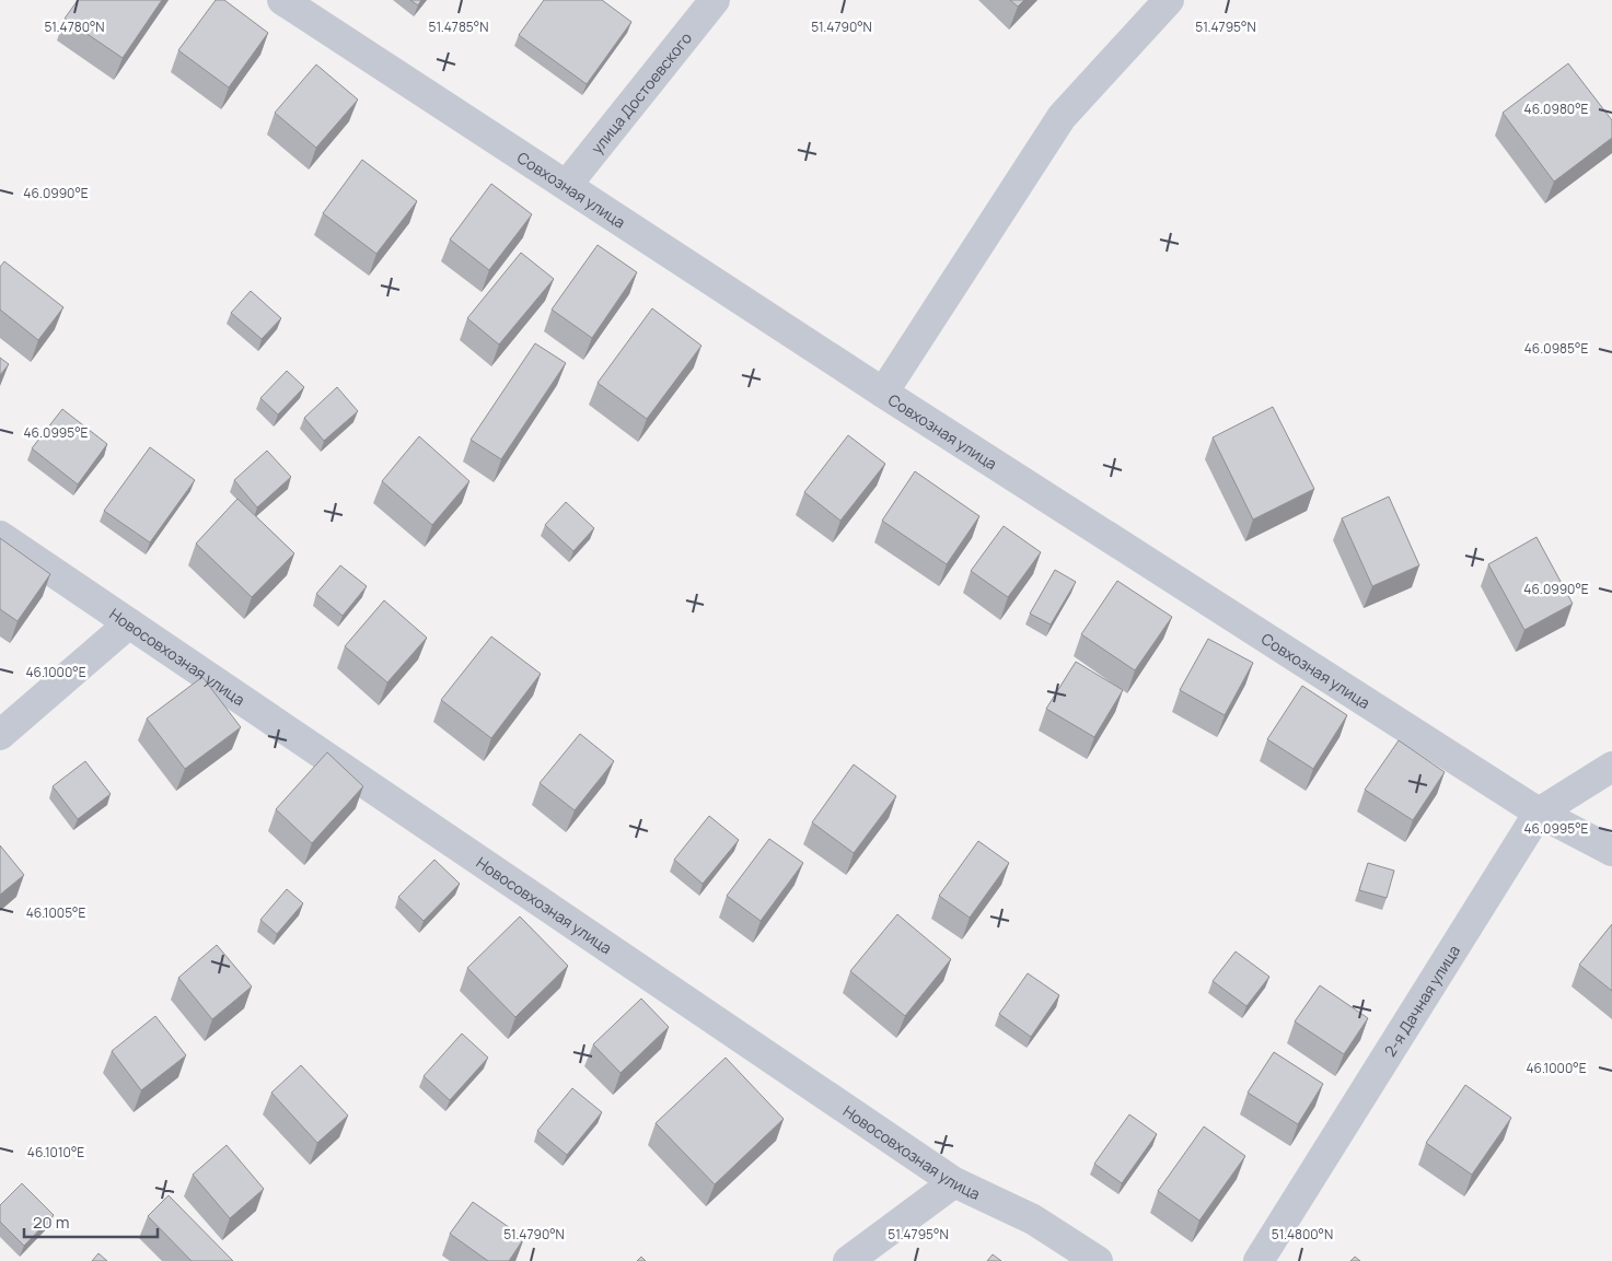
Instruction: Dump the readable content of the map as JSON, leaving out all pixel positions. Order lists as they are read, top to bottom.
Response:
{
  "streets": {
    "street": [
      "улица Достоевского",
      "Совхозная улица",
      "Новосовхозная улица",
      "2-я Дачная улица"
    ]
  },
  "crossings": [
    ["улица Достоевского", "Совхозная улица"],
    ["Совхозная улица", "2-я Дачная улица"]
  ],
  "scale_bar": "20 m",
  "coordinates": [
    "51.4785°N",
    "51.4795°N",
    "51.4780°N",
    "51.4790°N",
    "46.0980°E",
    "46.0990°E",
    "46.0985°E",
    "46.0995°E",
    "46.1000°E",
    "46.1005°E",
    "46.1010°E",
    "51.4800°N"
  ]
}
